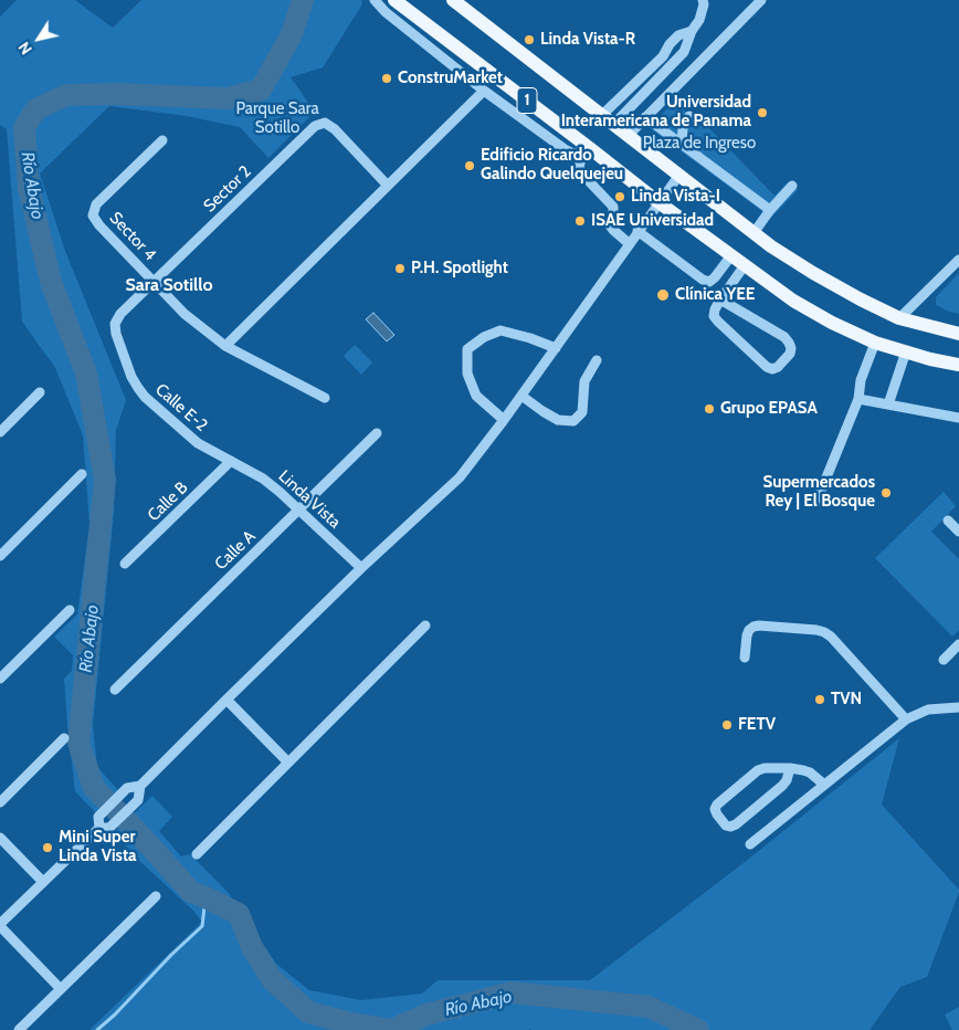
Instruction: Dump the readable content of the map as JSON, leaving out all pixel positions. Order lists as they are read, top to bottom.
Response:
{
  "streets": {
    "main road": ["1"],
    "street": [
      "Sector 2",
      "Sector 4",
      "Calle E-2",
      "Linda Vista",
      "Calle B",
      "Calle A"
    ]
  },
  "crossings": [
    ["Sector 2", "Sector 4"],
    ["Sector 2", "Calle E-2"],
    ["Sector 4", "Calle E-2"],
    ["Calle E-2", "Linda Vista"],
    ["Calle E-2", "Calle B"],
    ["Linda Vista", "Calle B"],
    ["Linda Vista", "Calle A"]
  ],
  "districts": ["Sara Sotillo"],
  "water": ["Río Abajo"],
  "parks": ["Parque Sara Sotillo", "Plaza de Ingreso"],
  "places": [
    "Linda Vista-R",
    "ConstruMarket",
    "Universidad Interamericana de Panama",
    "Edificio Ricardo Galindo Quelquejeu",
    "Linda Vista-I",
    "ISAE Universidad",
    "P.H. Spotlight",
    "Clínica YEE",
    "Grupo EPASA",
    "Supermercados Rey | El Bosque",
    "TVN",
    "FETV",
    "Mini Super Linda Vista"
  ],
  "north": "bottom left"
}
